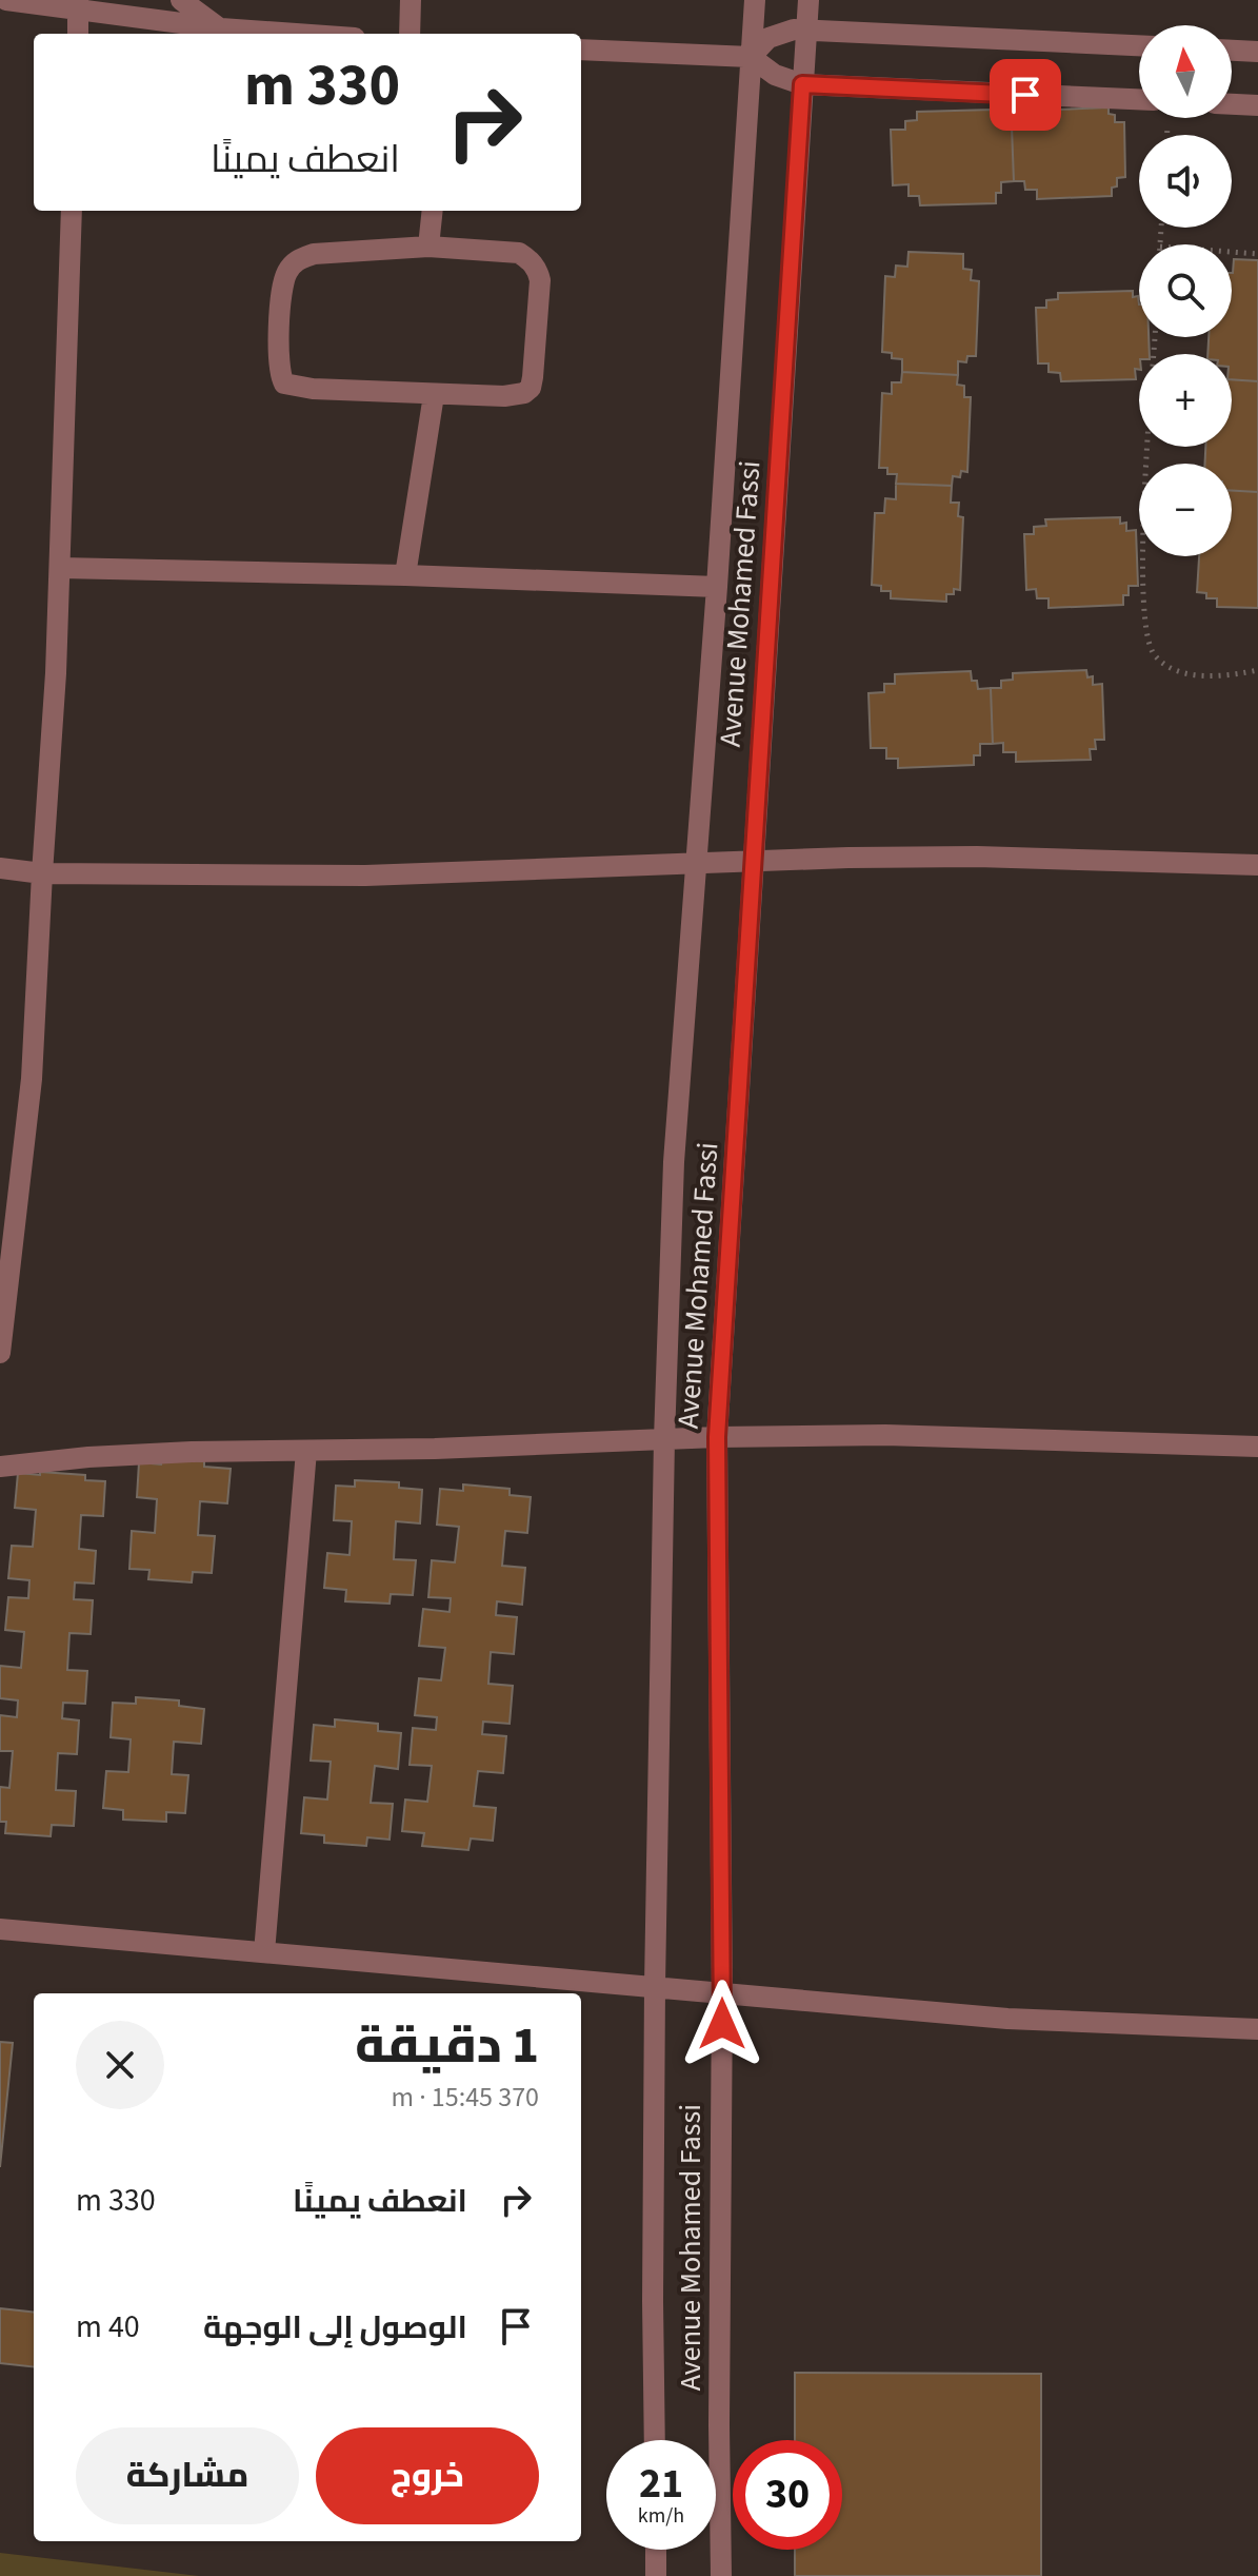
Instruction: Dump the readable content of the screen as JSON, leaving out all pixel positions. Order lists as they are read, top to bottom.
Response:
{
  "streets": {
    "street": ["Avenue Mohamed Fassi"]
  },
  "north": "top",
  "page": {
    "map_buttons": ["+", "−"],
    "turn": ["330 m", "انعطف يمينًا"],
    "heading": ["1 دقيقة", "370 m · 15:45"],
    "list": [
      {
        "name": "انعطف يمينًا",
        "value": "330 m"
      },
      {
        "name": "الوصول إلى الوجهة",
        "value": "40 m"
      }
    ],
    "buttons": ["خروج", "مشاركة"],
    "speed": "21 km/h",
    "limit": "30"
  }
}
